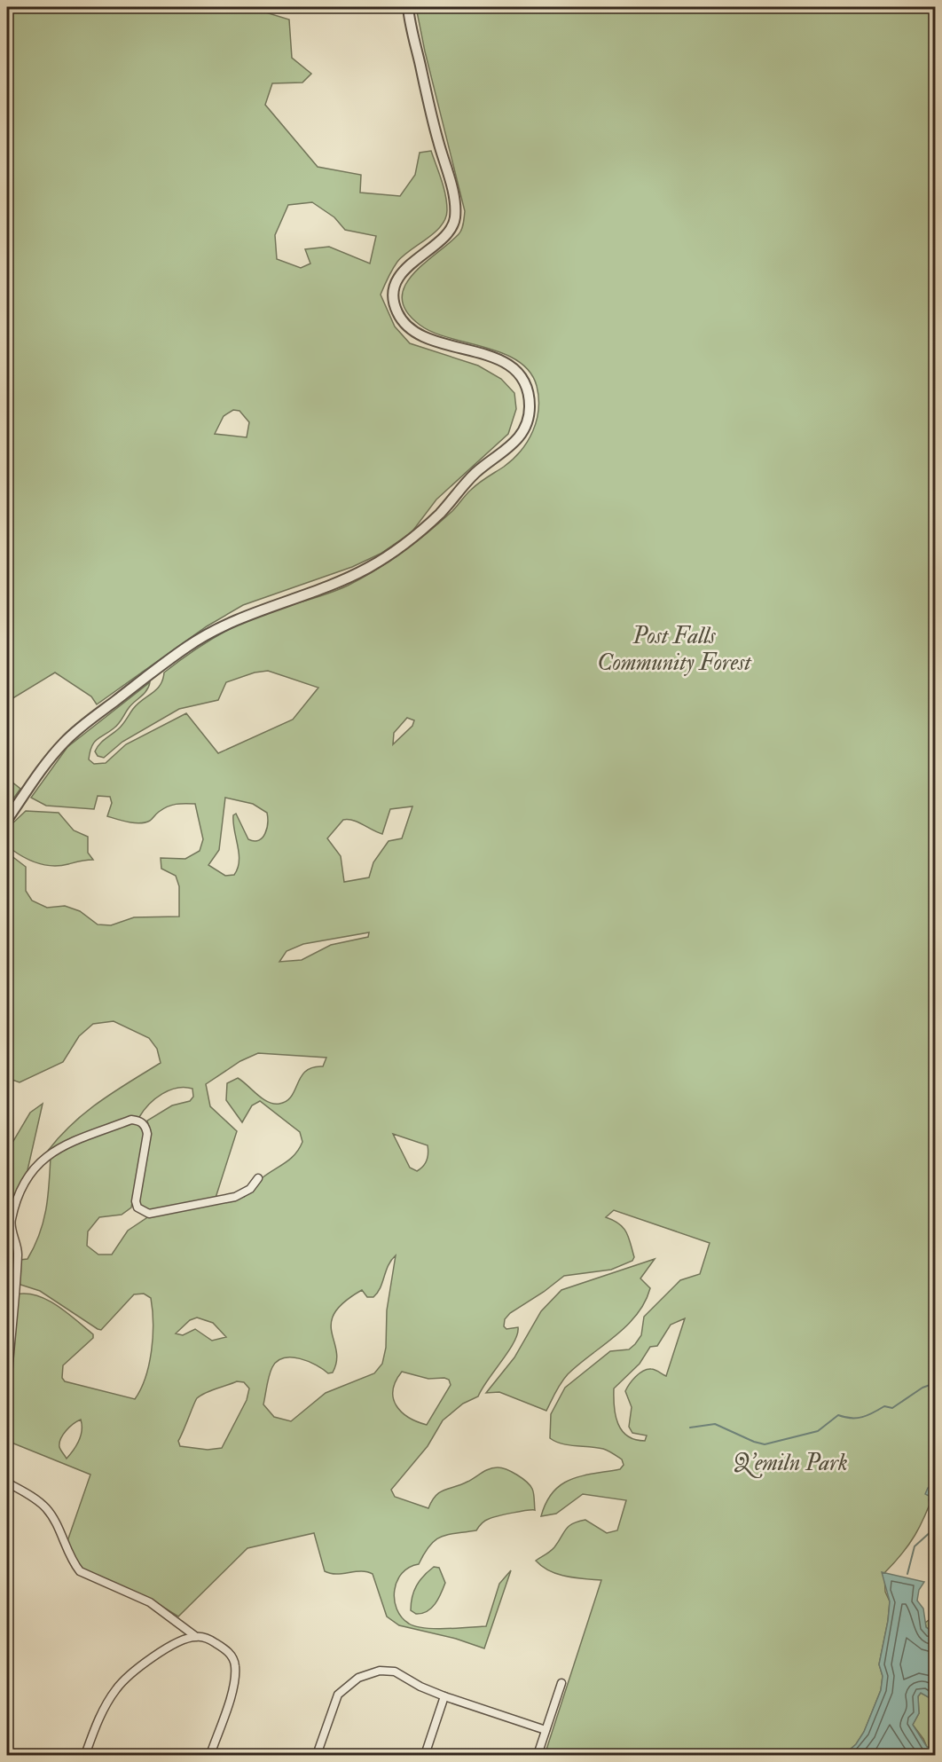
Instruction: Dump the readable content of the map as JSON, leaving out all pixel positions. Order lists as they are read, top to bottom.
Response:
{
  "parks": ["Post Falls Community Forest", "Q'emiln Park"]
}
